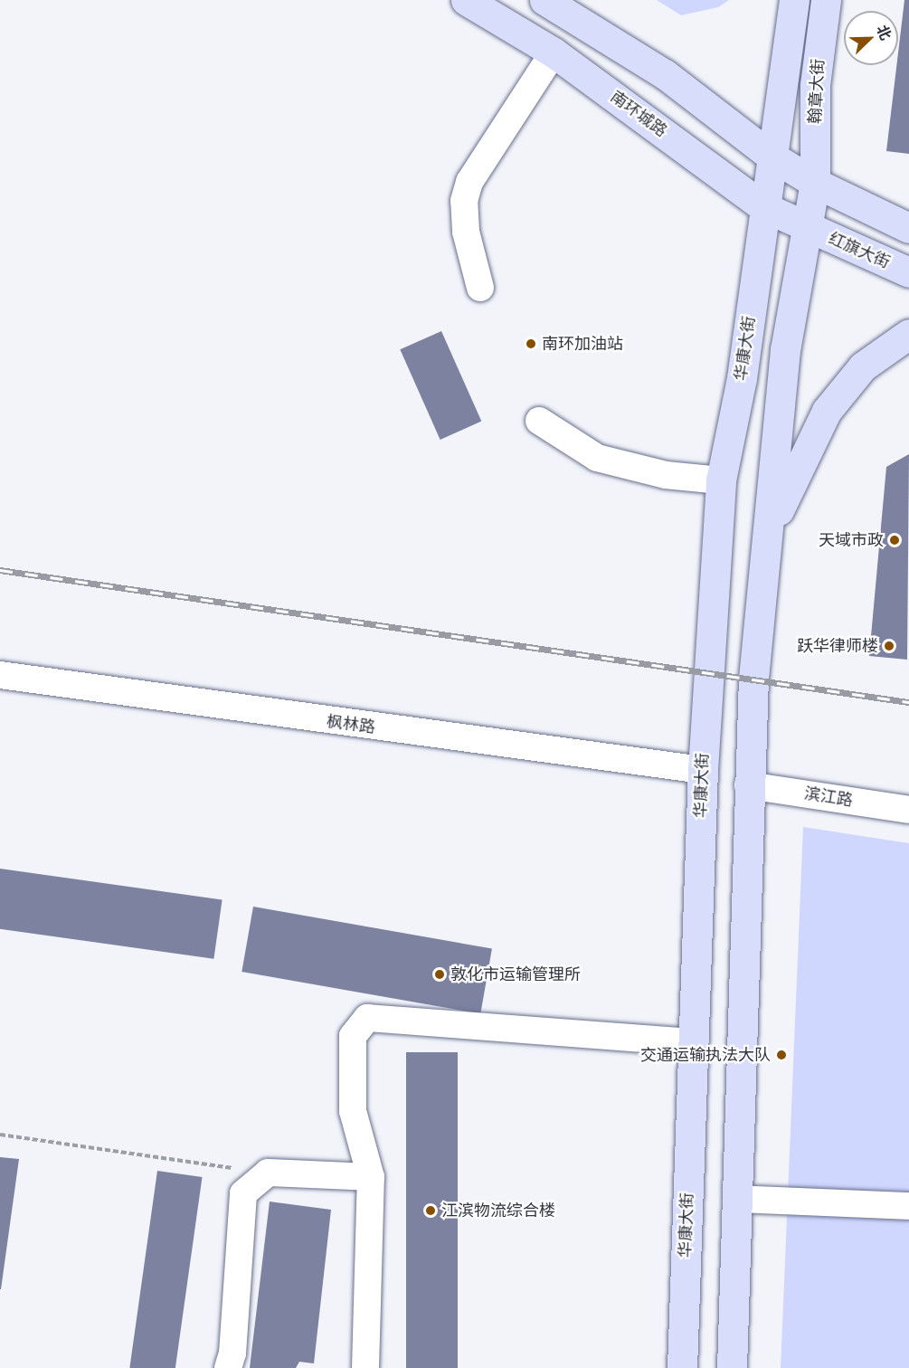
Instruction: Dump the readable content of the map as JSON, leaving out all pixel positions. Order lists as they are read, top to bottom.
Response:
{
  "streets": {
    "main road": [
      "翰章大街",
      "南环城路",
      "红旗大街",
      "华康大街"
    ],
    "street": ["枫林路", "滨江路"]
  },
  "crossings": [
    ["翰章大街", "南环城路"],
    ["翰章大街", "红旗大街"],
    ["翰章大街", "华康大街"],
    ["南环城路", "红旗大街"],
    ["南环城路", "华康大街"],
    ["华康大街", "枫林路"]
  ],
  "places": [
    "南环加油站",
    "天域市政",
    "跃华律师楼",
    "敦化市运输管理所",
    "交通运输执法大队",
    "江滨物流综合楼"
  ],
  "north": "top right"
}
